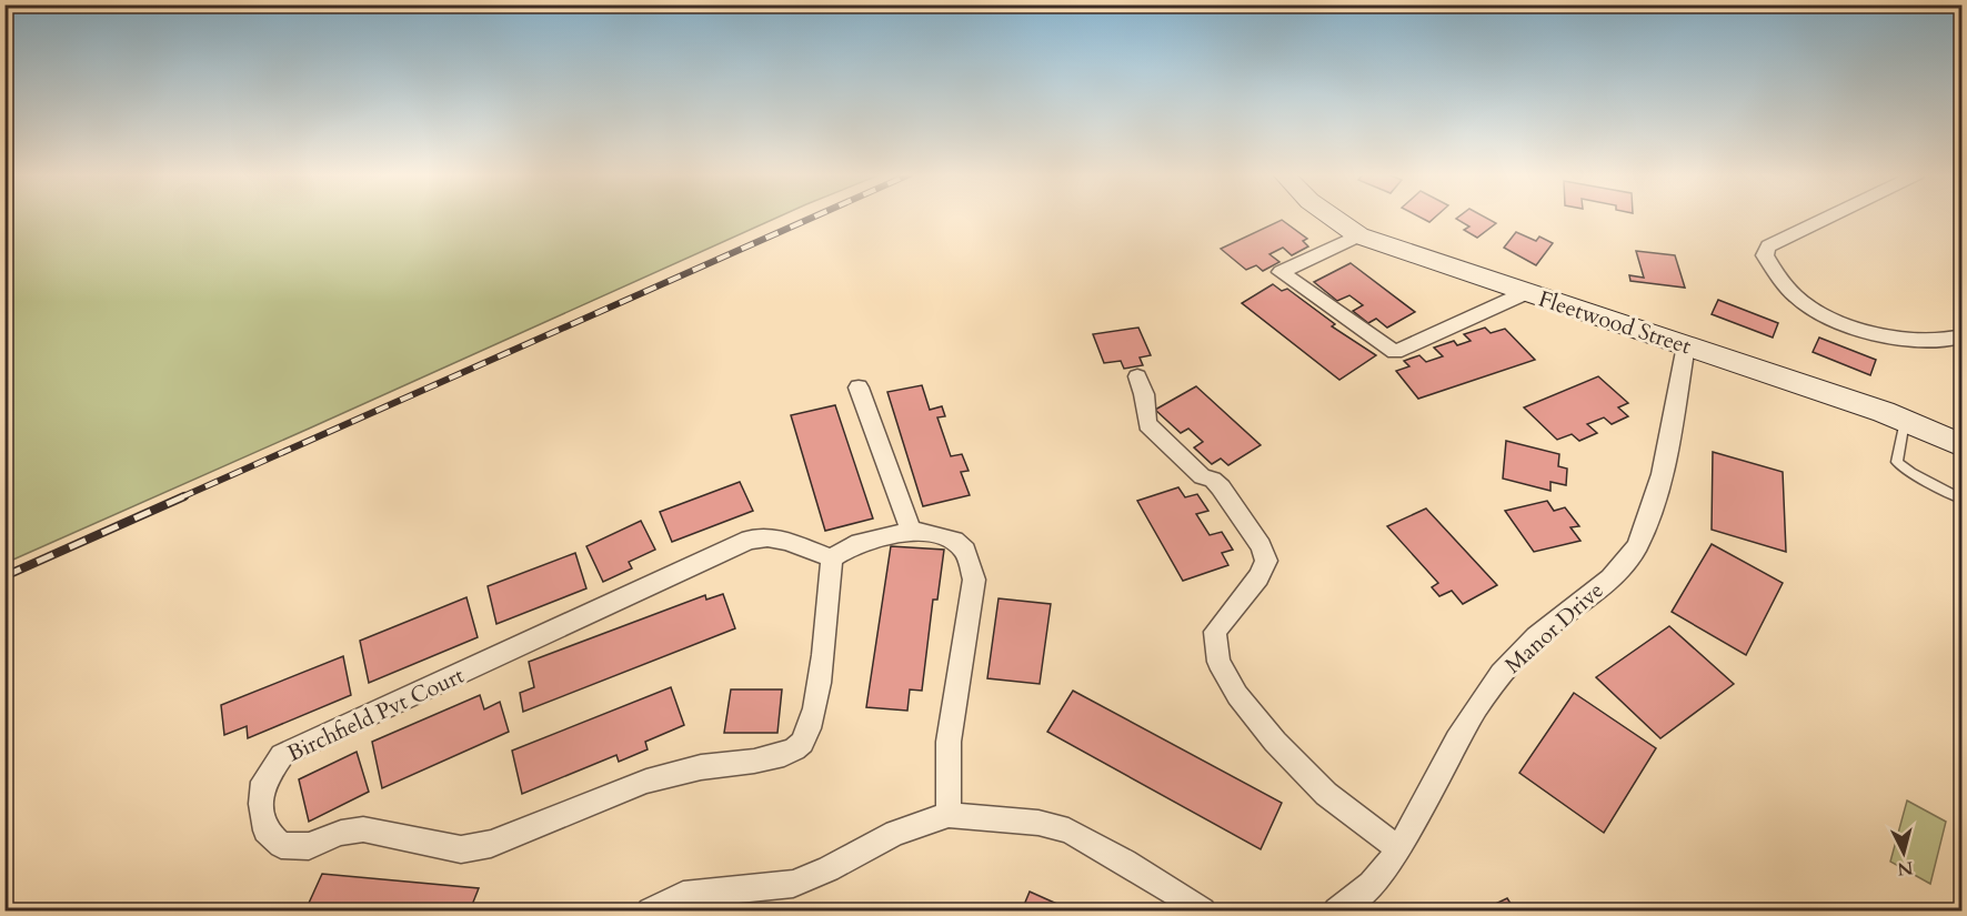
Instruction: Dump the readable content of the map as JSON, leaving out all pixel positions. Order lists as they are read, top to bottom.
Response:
{
  "streets": {
    "street": ["Fleetwood Street", "Manor Drive", "Birchfield Pvt Court"]
  },
  "crossings": [
    ["Fleetwood Street", "Manor Drive"]
  ],
  "north": "bottom"
}
